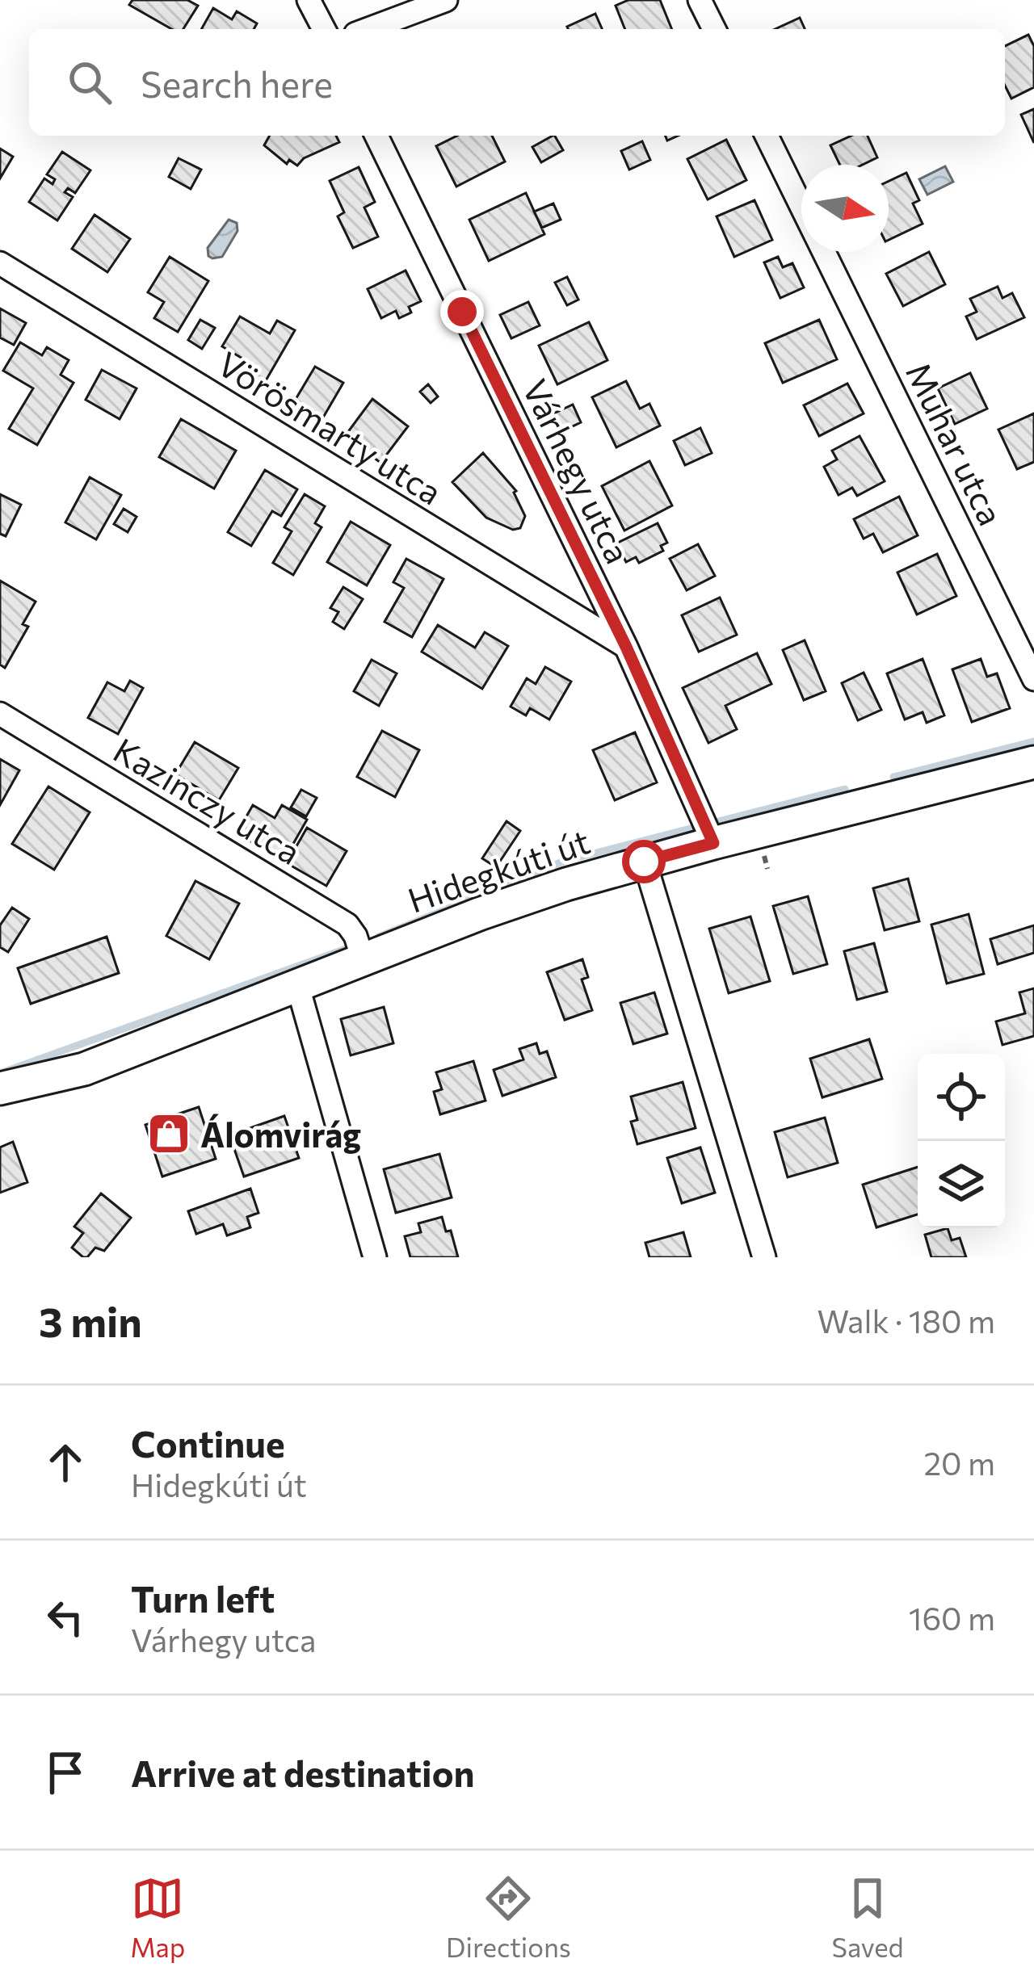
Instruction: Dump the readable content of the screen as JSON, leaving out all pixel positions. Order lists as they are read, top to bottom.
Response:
{
  "streets": {
    "main road": ["Hidegkúti út"],
    "street": [
      "Vörösmarty utca",
      "Muhar utca",
      "Várhegy utca",
      "Kazinczy utca"
    ]
  },
  "crossings": [
    ["Vörösmarty utca", "Várhegy utca"],
    ["Várhegy utca", "Hidegkúti út"],
    ["Kazinczy utca", "Hidegkúti út"]
  ],
  "places": {
    "shop": ["Álomvirág"]
  },
  "north": "right",
  "page": {
    "search": "Search here",
    "heading": ["3 min", "Walk · 180 m"],
    "list": [
      ["Continue", "Hidegkúti út", "20 m"],
      ["Turn left", "Várhegy utca", "160 m"],
      "Arrive at destination"
    ],
    "nav": ["Map", "Directions", "Saved"]
  }
}
